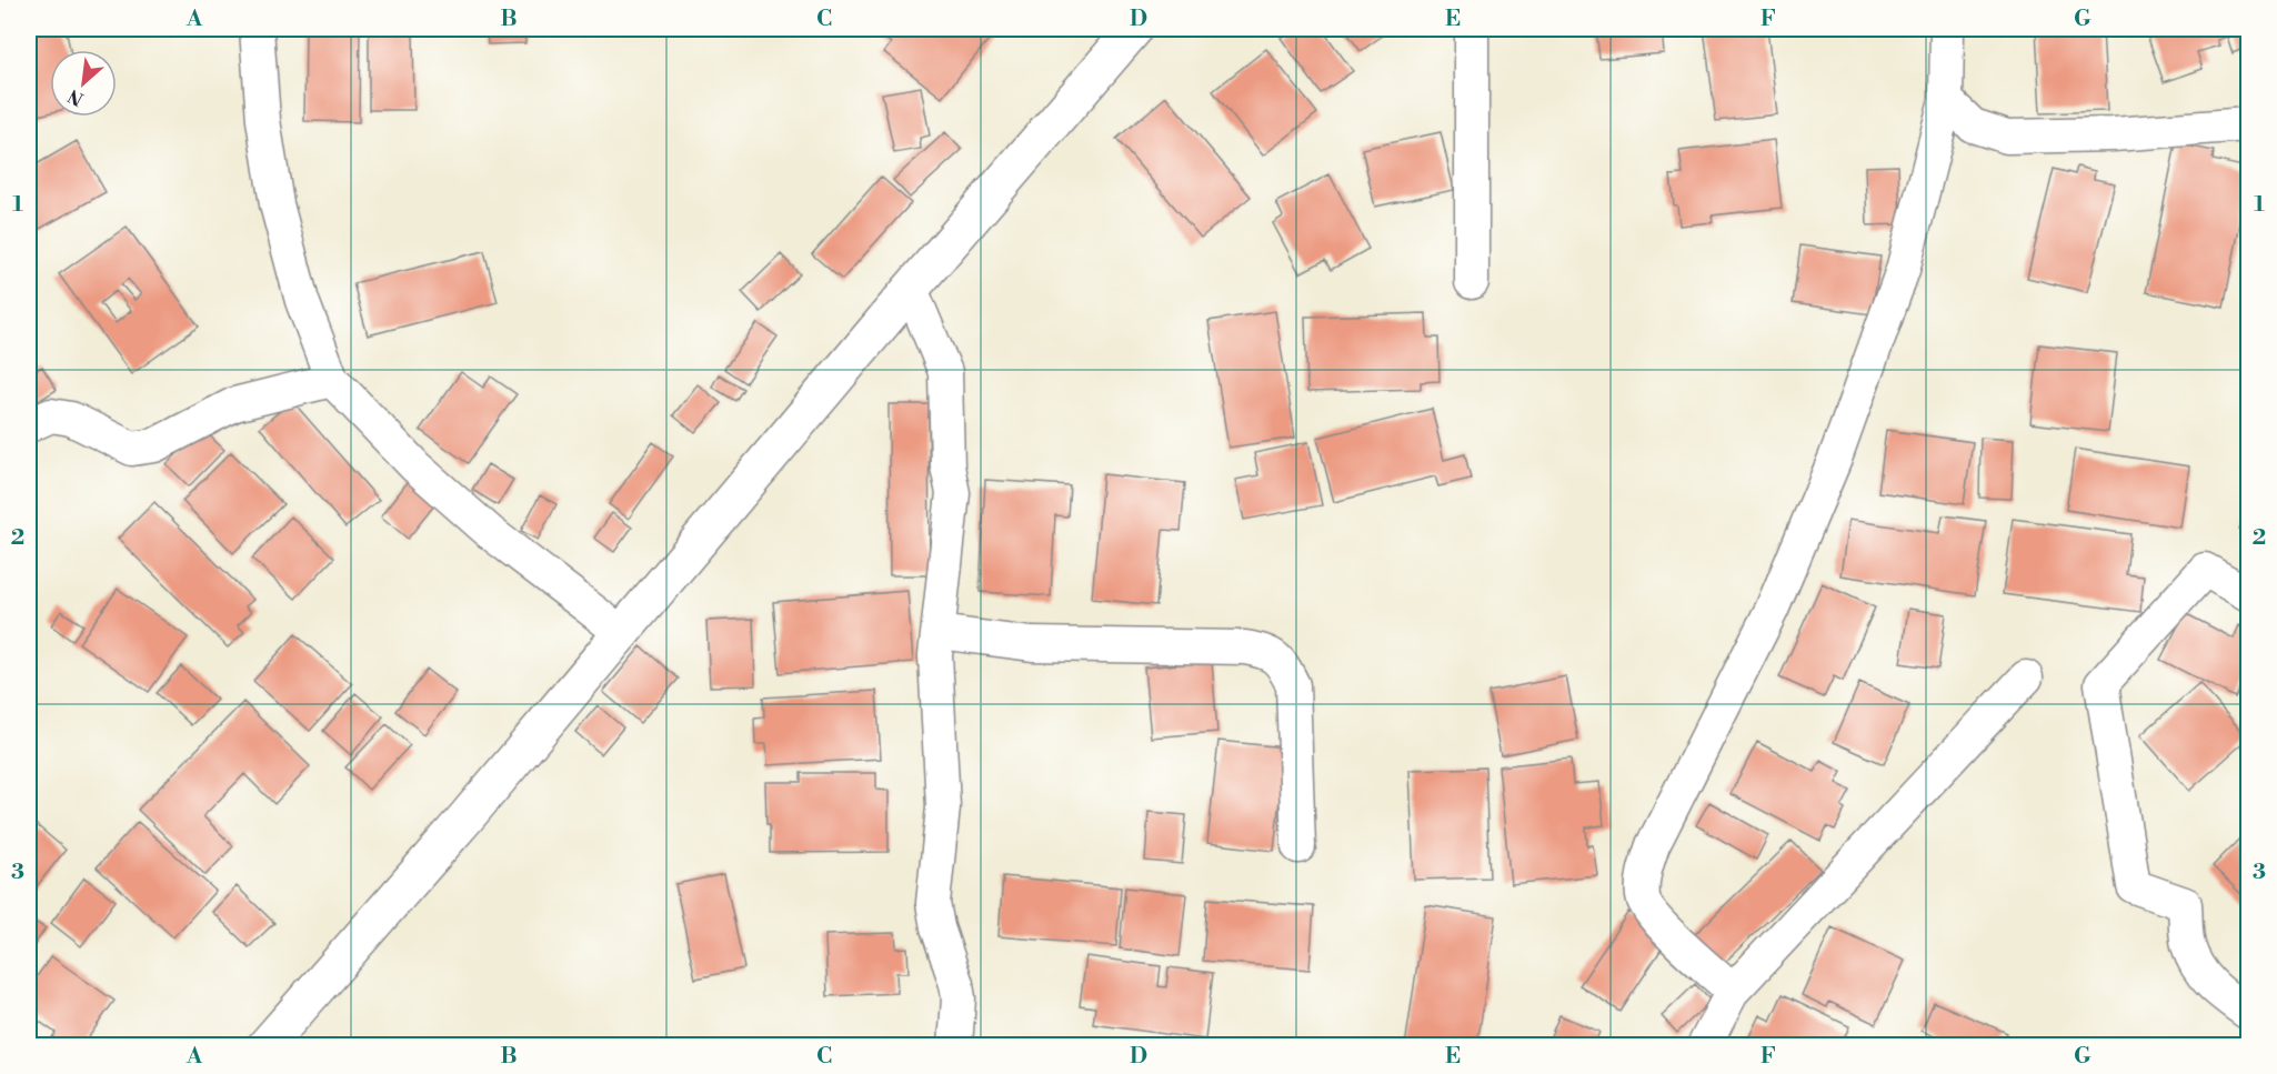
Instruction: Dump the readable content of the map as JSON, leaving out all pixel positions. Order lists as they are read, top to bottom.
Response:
{
  "north": "bottom left",
  "grid": {
    "columns": [
      "A",
      "B",
      "C",
      "D",
      "E",
      "F",
      "G"
    ],
    "rows": ["1", "2", "3"]
  }
}
